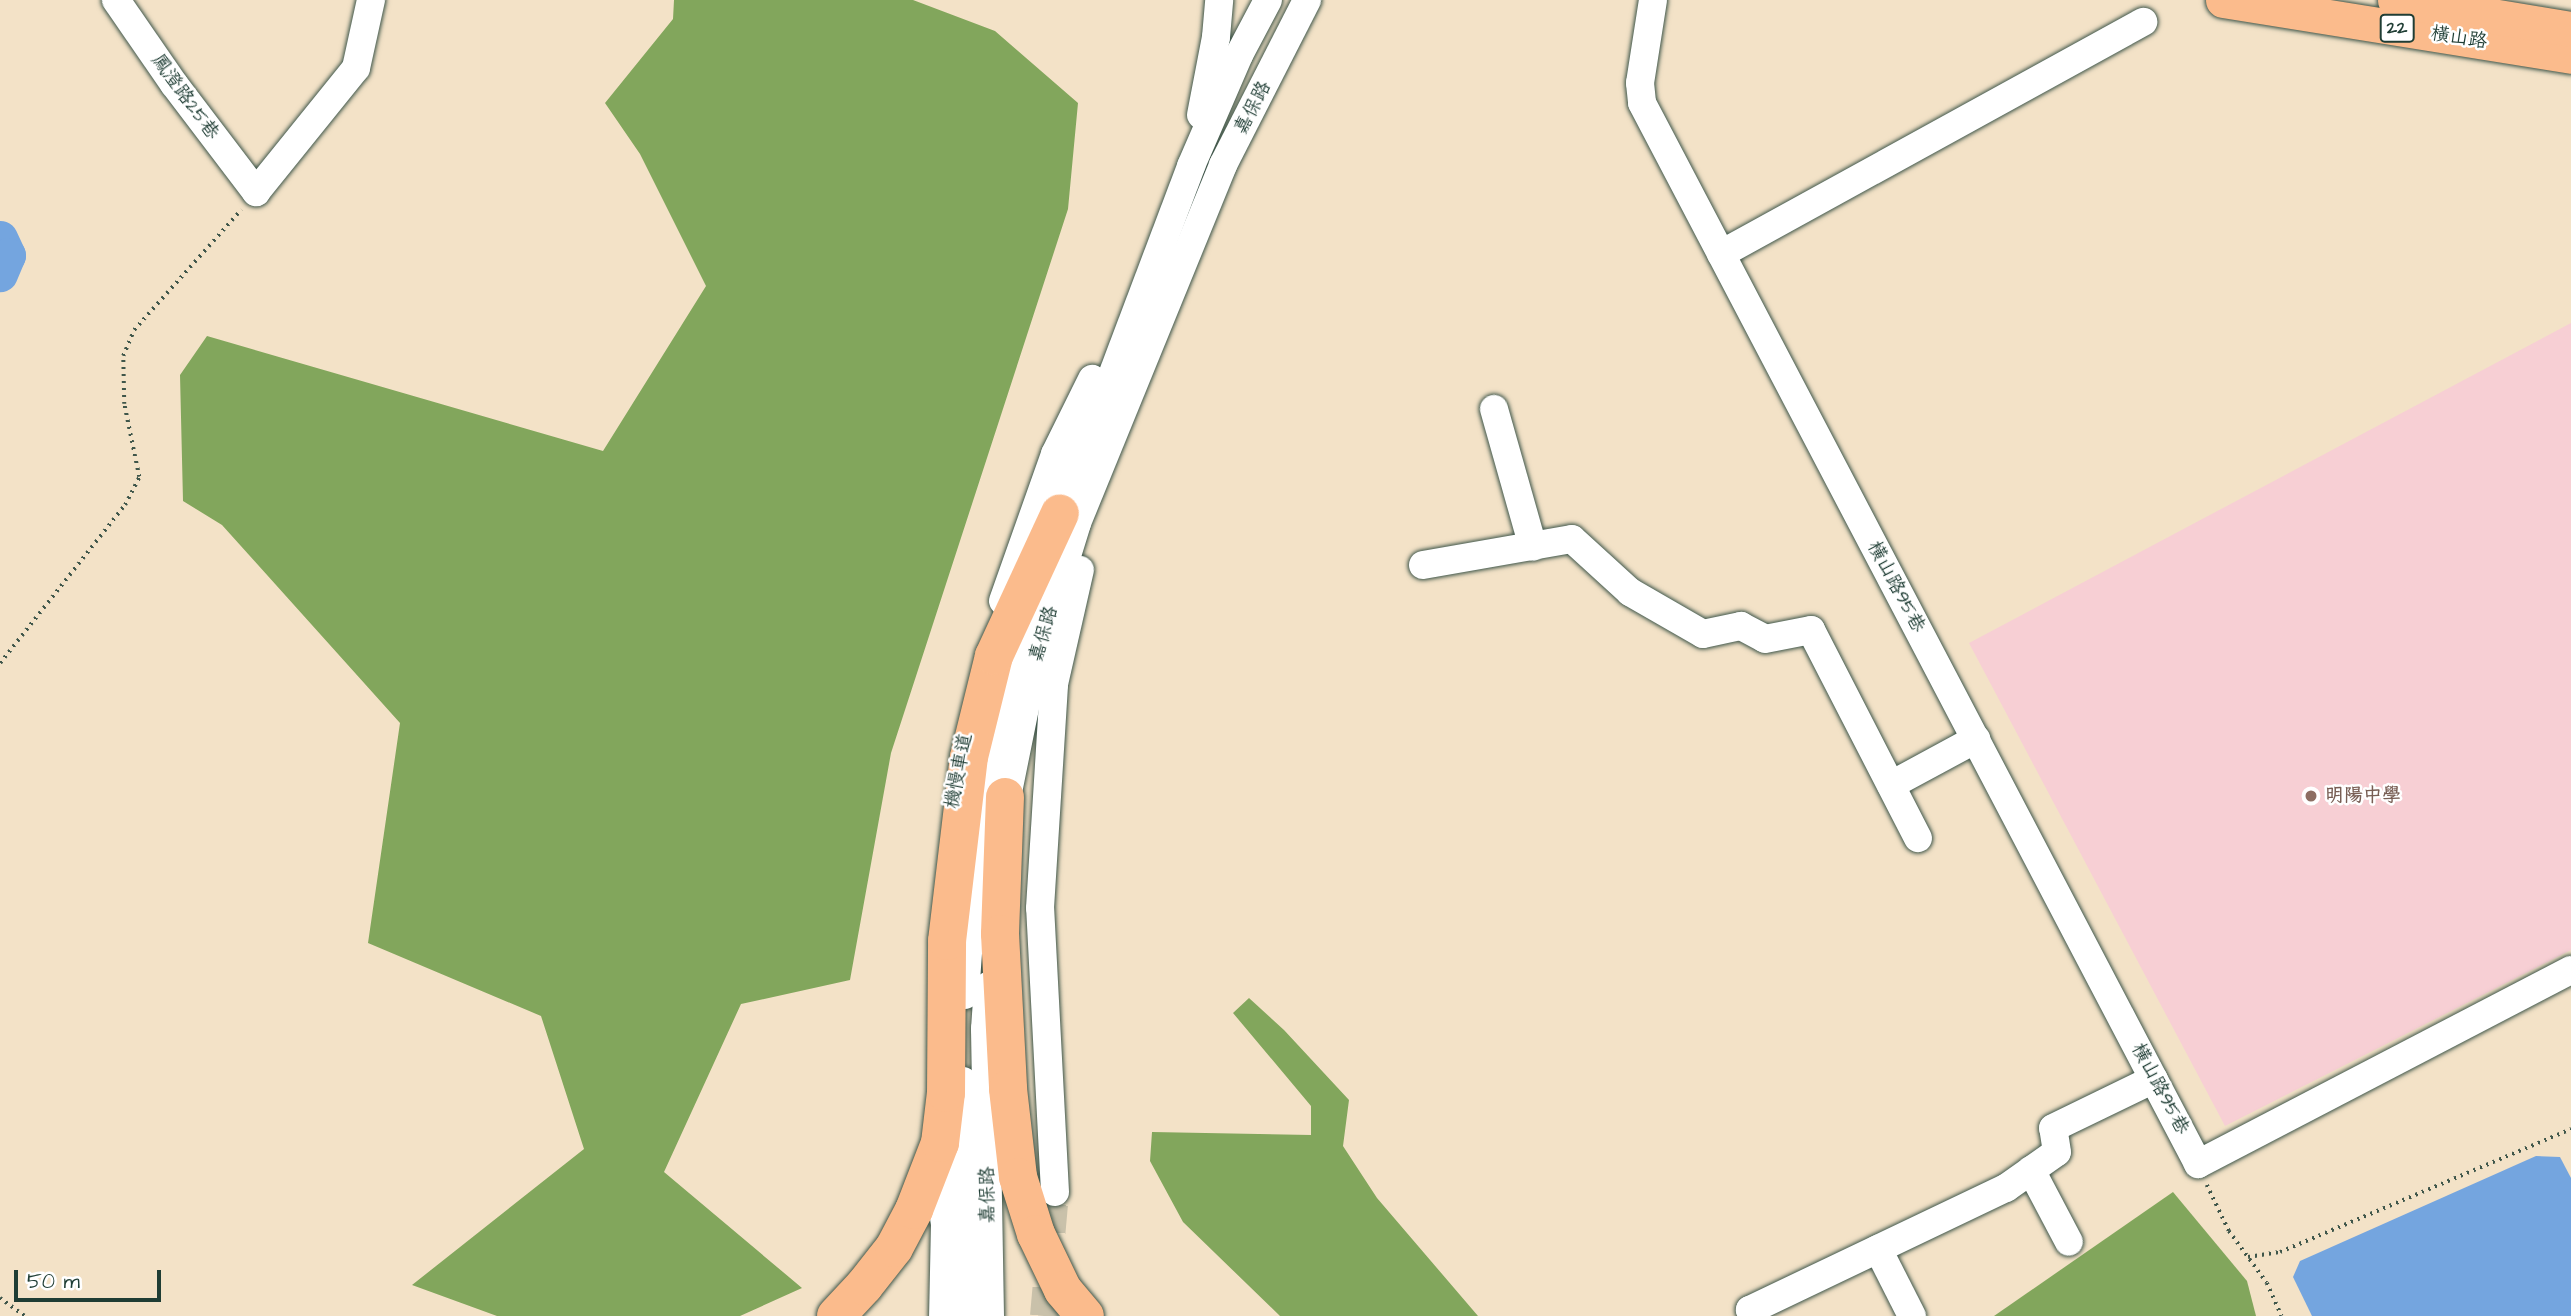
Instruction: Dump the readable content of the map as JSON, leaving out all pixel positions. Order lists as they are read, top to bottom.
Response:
{
  "streets": {
    "main road": ["22", "橫山路"],
    "street": [
      "鳳澄路25巷",
      "嘉保路",
      "橫山路95巷",
      "機慢車道"
    ]
  },
  "crossings": [
    ["嘉保路", "機慢車道"]
  ],
  "places": ["明陽中學"],
  "scale_bar": "50 m"
}
